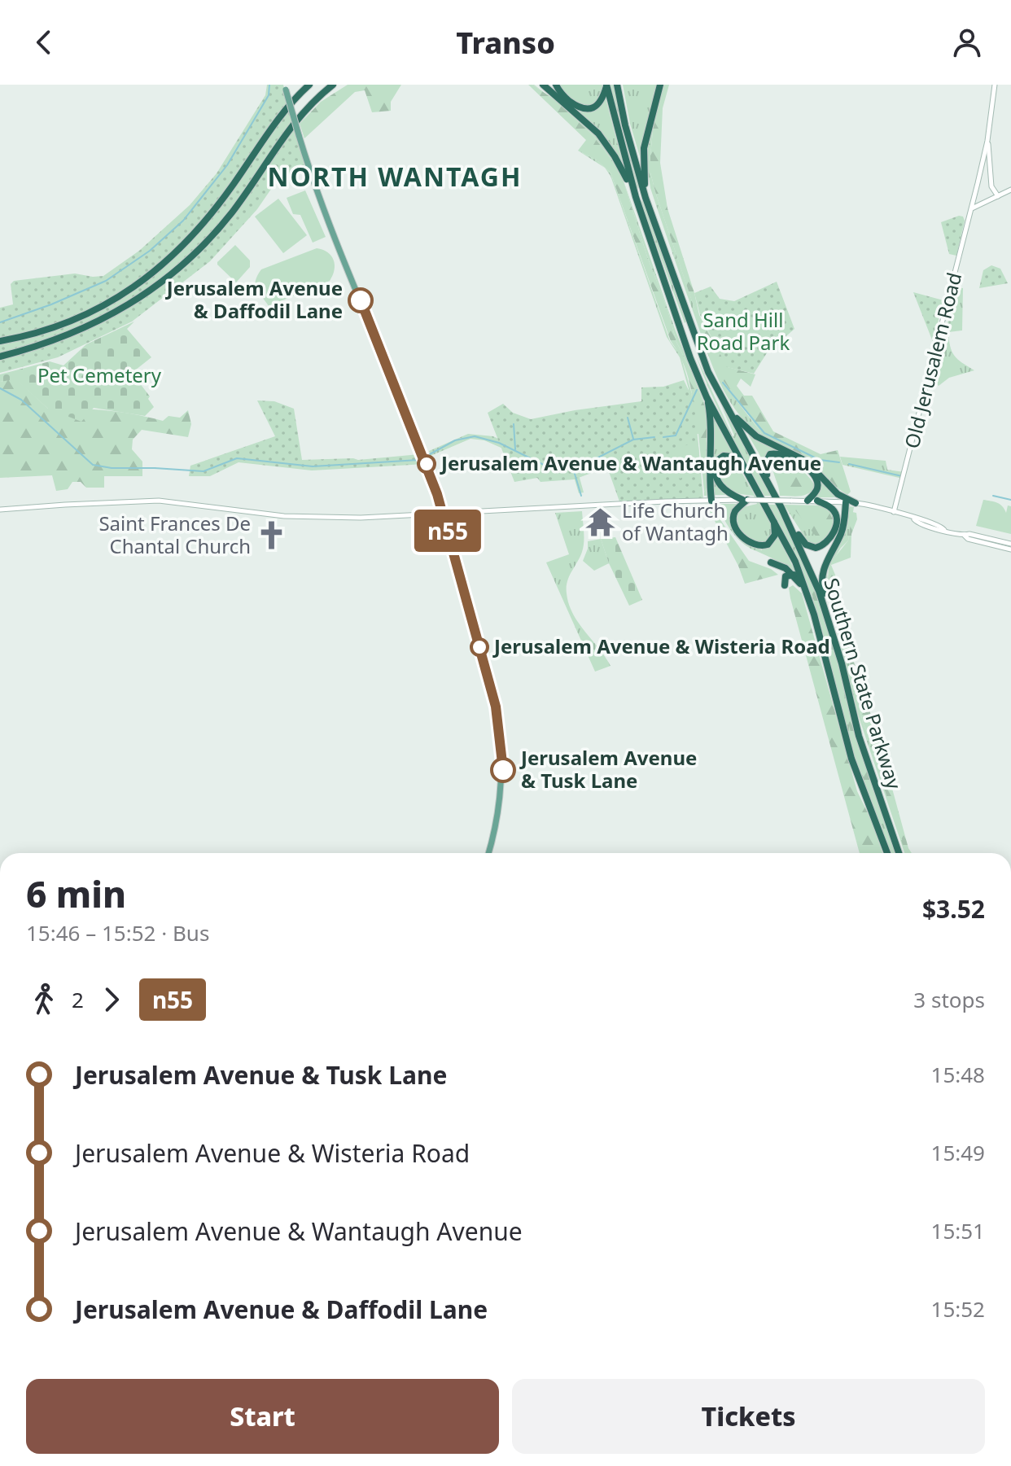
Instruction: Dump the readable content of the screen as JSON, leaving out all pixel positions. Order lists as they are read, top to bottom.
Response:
{
  "streets": {
    "highway": ["Southern State Parkway"],
    "main road": ["Old Jerusalem Road"]
  },
  "districts": ["NORTH WANTAGH"],
  "parks": ["Sand Hill Road Park", "Pet Cemetery"],
  "places": {
    "other": [
      "Jerusalem Avenue & Daffodil Lane",
      "Jerusalem Avenue & Wantaugh Avenue",
      "Jerusalem Avenue & Wisteria Road",
      "Jerusalem Avenue & Tusk Lane"
    ],
    "temple": ["Life Church of Wantagh"],
    "church": ["Saint Frances De Chantal Church"]
  },
  "lines": ["bus line n55"],
  "page": {
    "header": "Transo",
    "on_map": "n55",
    "heading": ["6 min", "15:46 – 15:52 · Bus", "$3.52"],
    "legs": ["2", "n55", "3 stops"],
    "list": [
      {
        "name": "Jerusalem Avenue & Tusk Lane",
        "value": "15:48"
      },
      {
        "name": "Jerusalem Avenue & Wisteria Road",
        "value": "15:49"
      },
      {
        "name": "Jerusalem Avenue & Wantaugh Avenue",
        "value": "15:51"
      },
      {
        "name": "Jerusalem Avenue & Daffodil Lane",
        "value": "15:52"
      }
    ],
    "buttons": ["Start", "Tickets"]
  }
}
